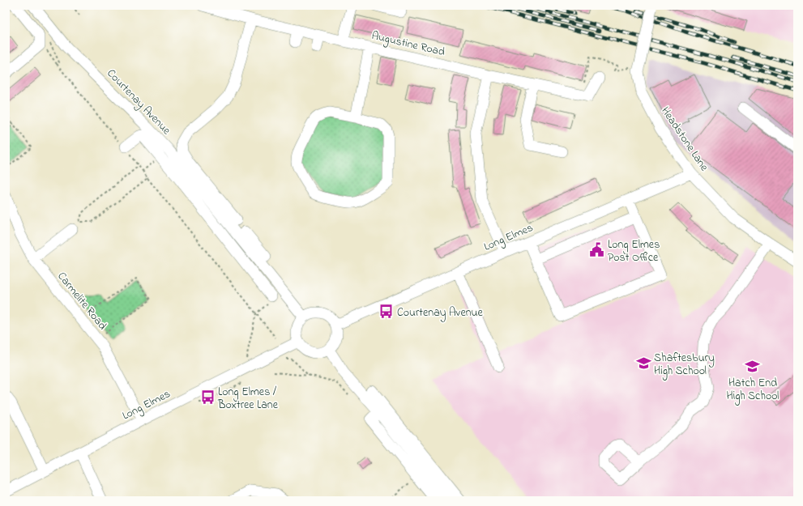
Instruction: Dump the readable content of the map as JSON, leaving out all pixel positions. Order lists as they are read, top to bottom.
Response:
{
  "streets": {
    "street": [
      "Augustine Road",
      "Courtenay Avenue",
      "Headstone Lane",
      "Long Elmes",
      "Carmelite Road"
    ]
  },
  "crossings": [
    ["Courtenay Avenue", "Long Elmes"],
    ["Headstone Lane", "Long Elmes"],
    ["Long Elmes", "Carmelite Road"]
  ],
  "places": {
    "public building": ["Long Elmes Post Office"],
    "bus stop": ["Courtenay Avenue", "Long Elmes / Boxtree Lane"],
    "school or university": ["Shaftesbury High School", "Hatch End High School"]
  }
}
